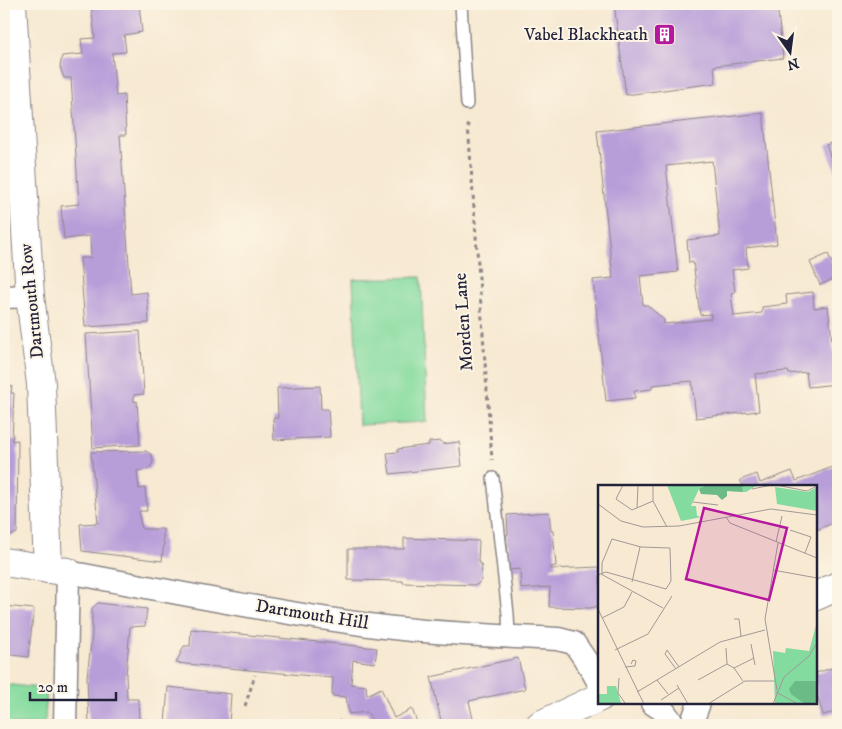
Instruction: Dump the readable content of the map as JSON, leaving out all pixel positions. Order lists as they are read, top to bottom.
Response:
{
  "streets": {
    "main road": ["Dartmouth Row", "Dartmouth Hill"],
    "path": ["Morden Lane"]
  },
  "crossings": [
    ["Dartmouth Row", "Dartmouth Hill"]
  ],
  "places": {
    "building": ["Vabel Blackheath"]
  },
  "scale_bar": "20 m",
  "north": "bottom"
}
